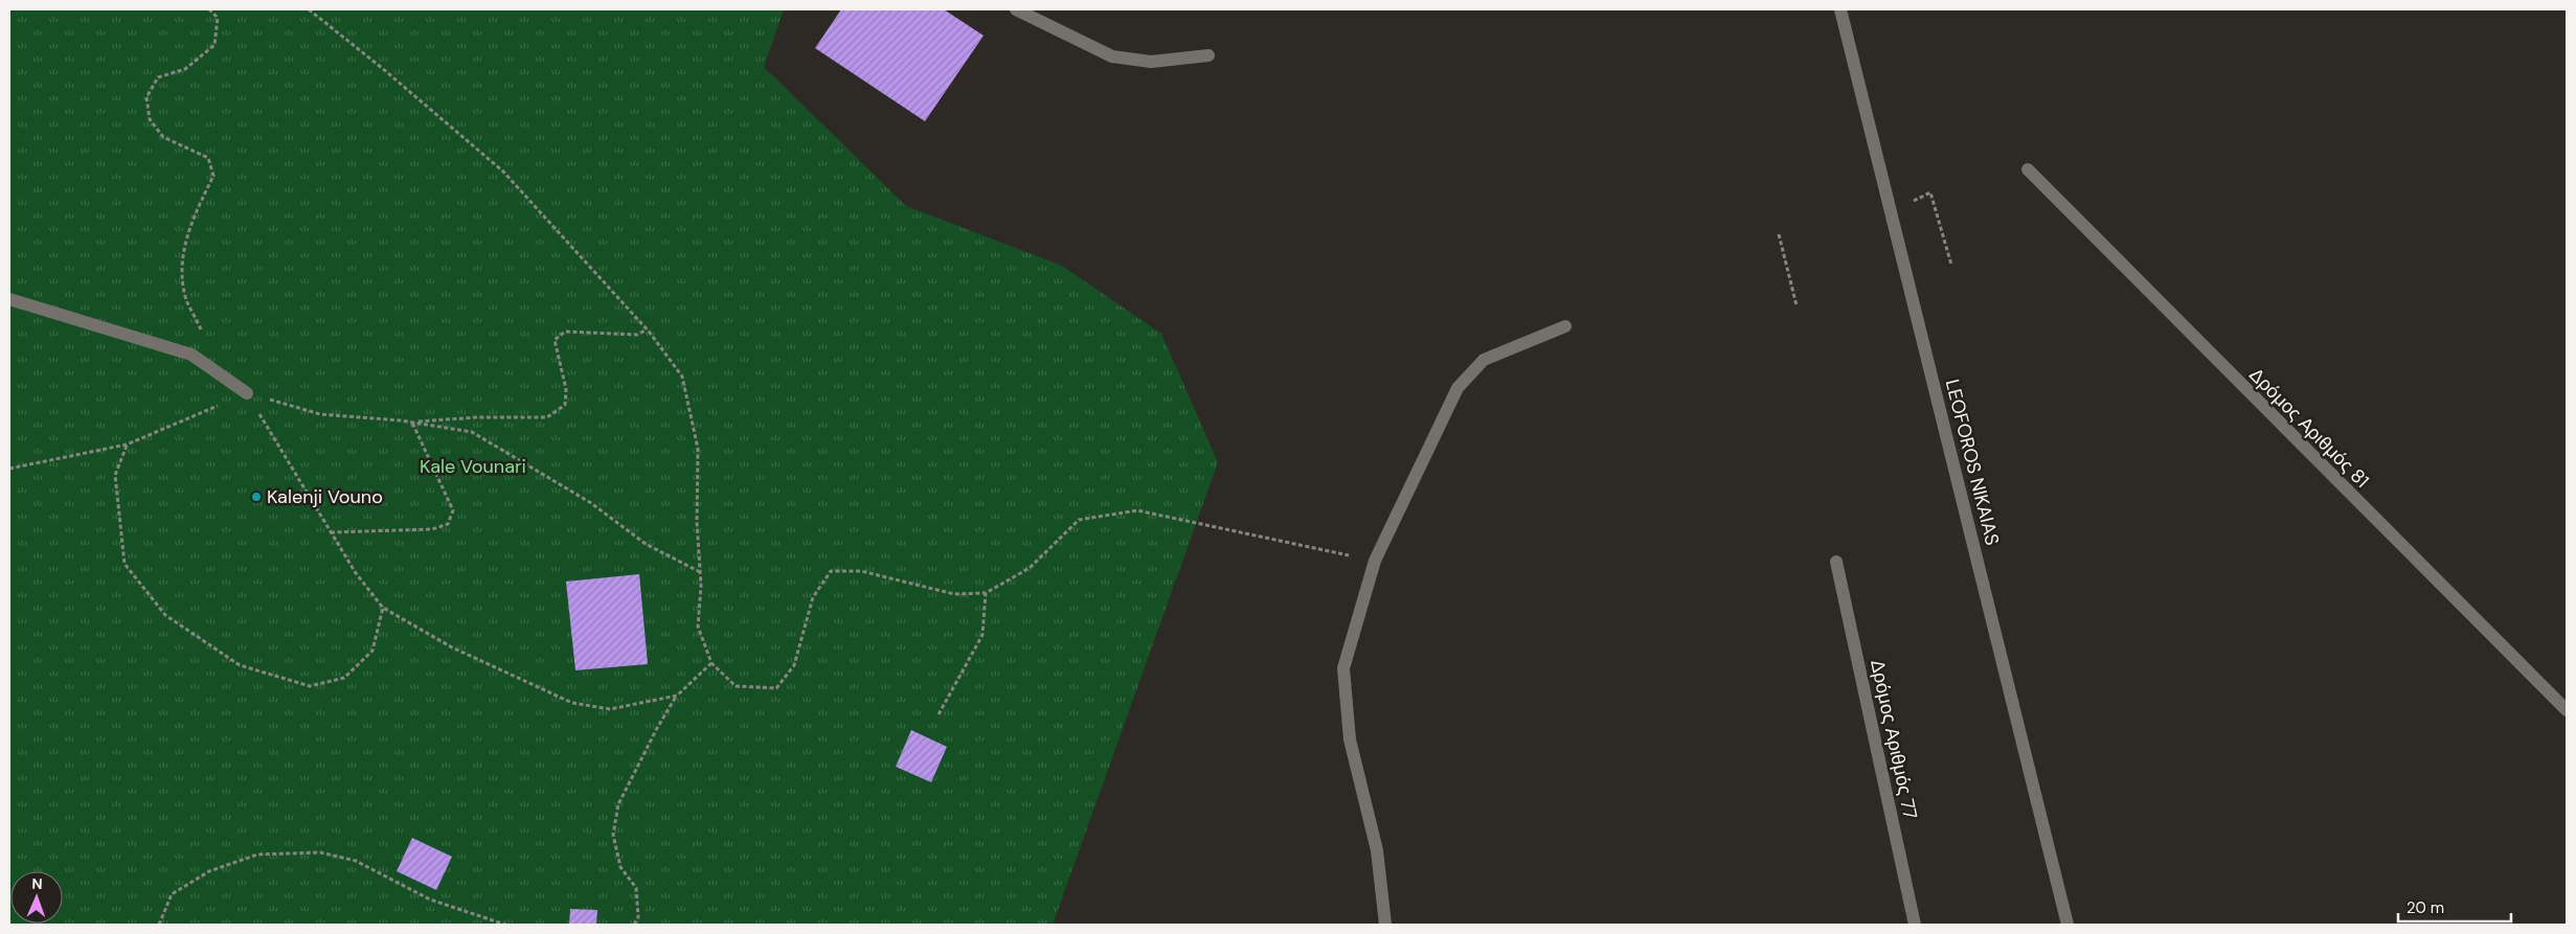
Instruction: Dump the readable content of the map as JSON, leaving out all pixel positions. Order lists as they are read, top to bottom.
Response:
{
  "streets": {
    "street": ["Δρόμος Αριθμός 81", "LEOFOROS NIKAIAS", "Δρόμος Αριθμός 77"]
  },
  "parks": ["Kale Vounari"],
  "places": ["Kalenji Vouno"],
  "scale_bar": "20 m",
  "north": "top"
}
